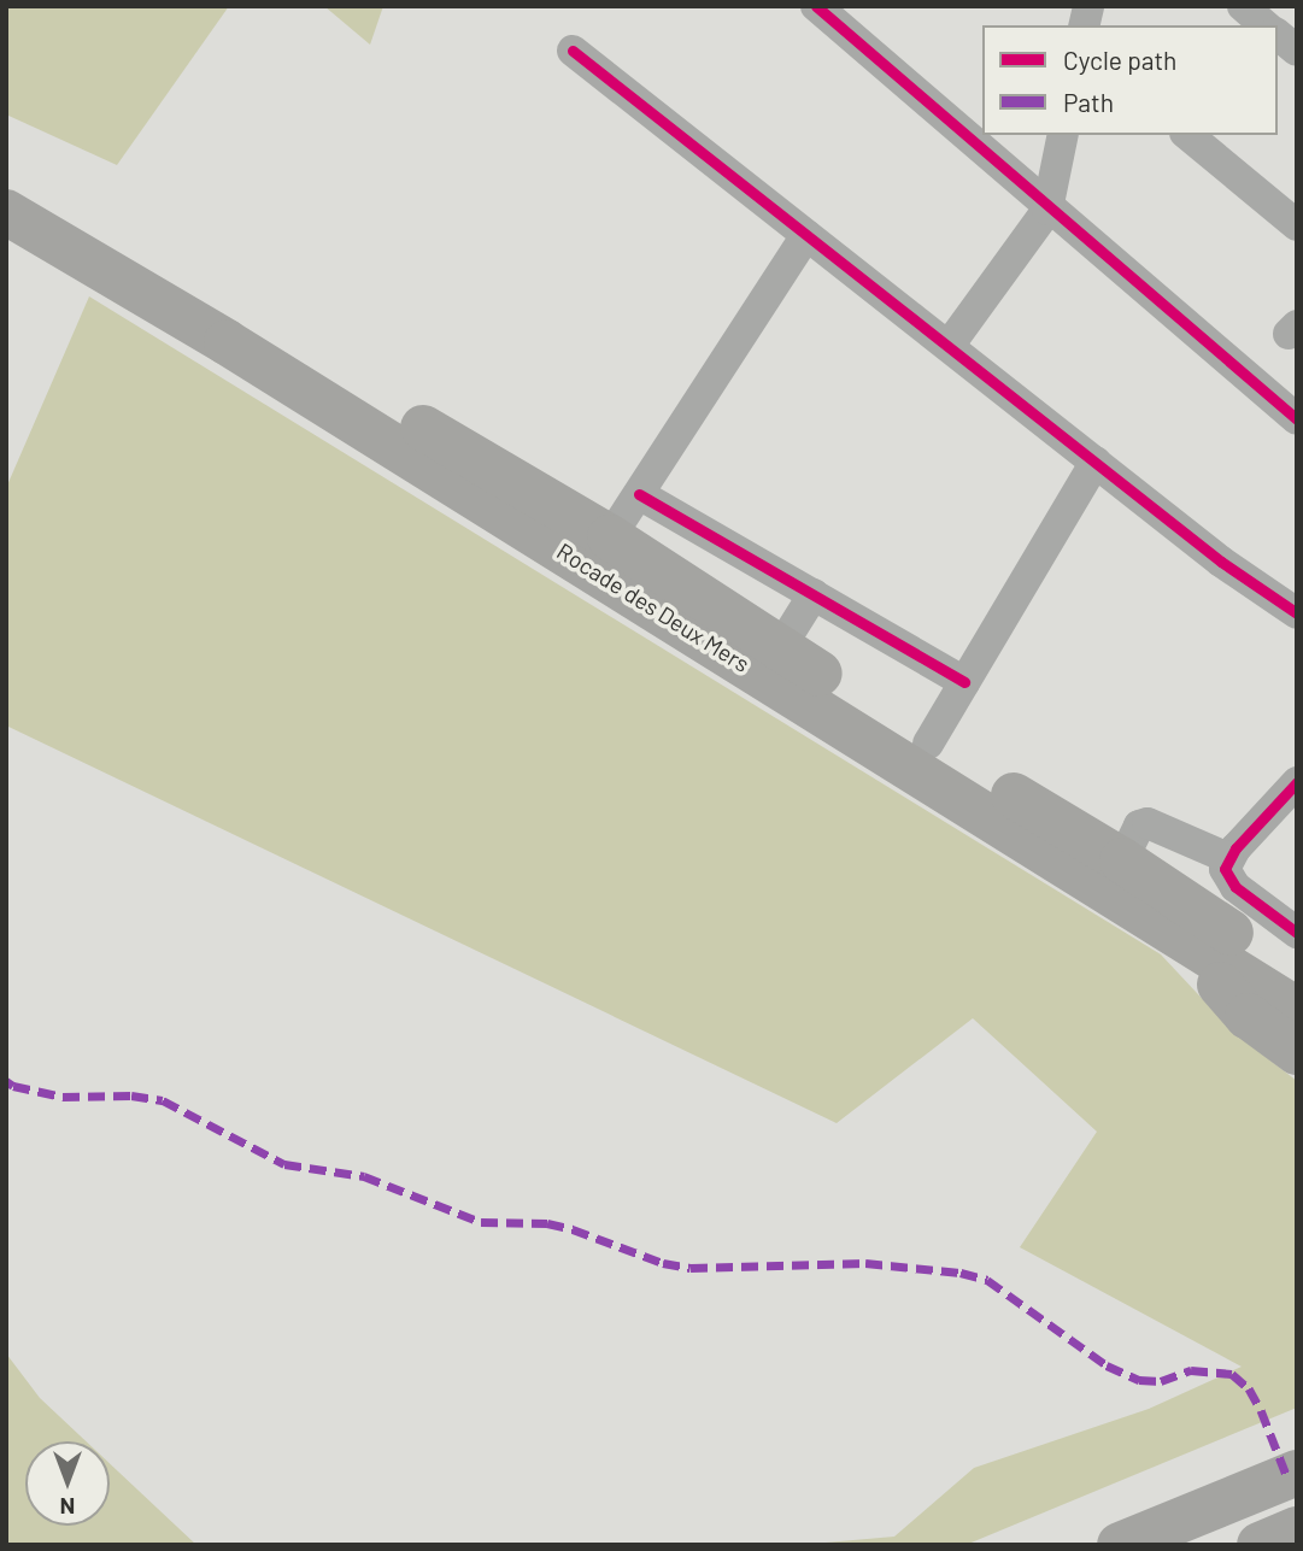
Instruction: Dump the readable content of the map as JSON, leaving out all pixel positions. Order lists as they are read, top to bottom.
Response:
{
  "streets": {
    "highway": ["Rocade des Deux Mers"]
  },
  "legend": ["Cycle path", "Path"],
  "north": "bottom"
}
